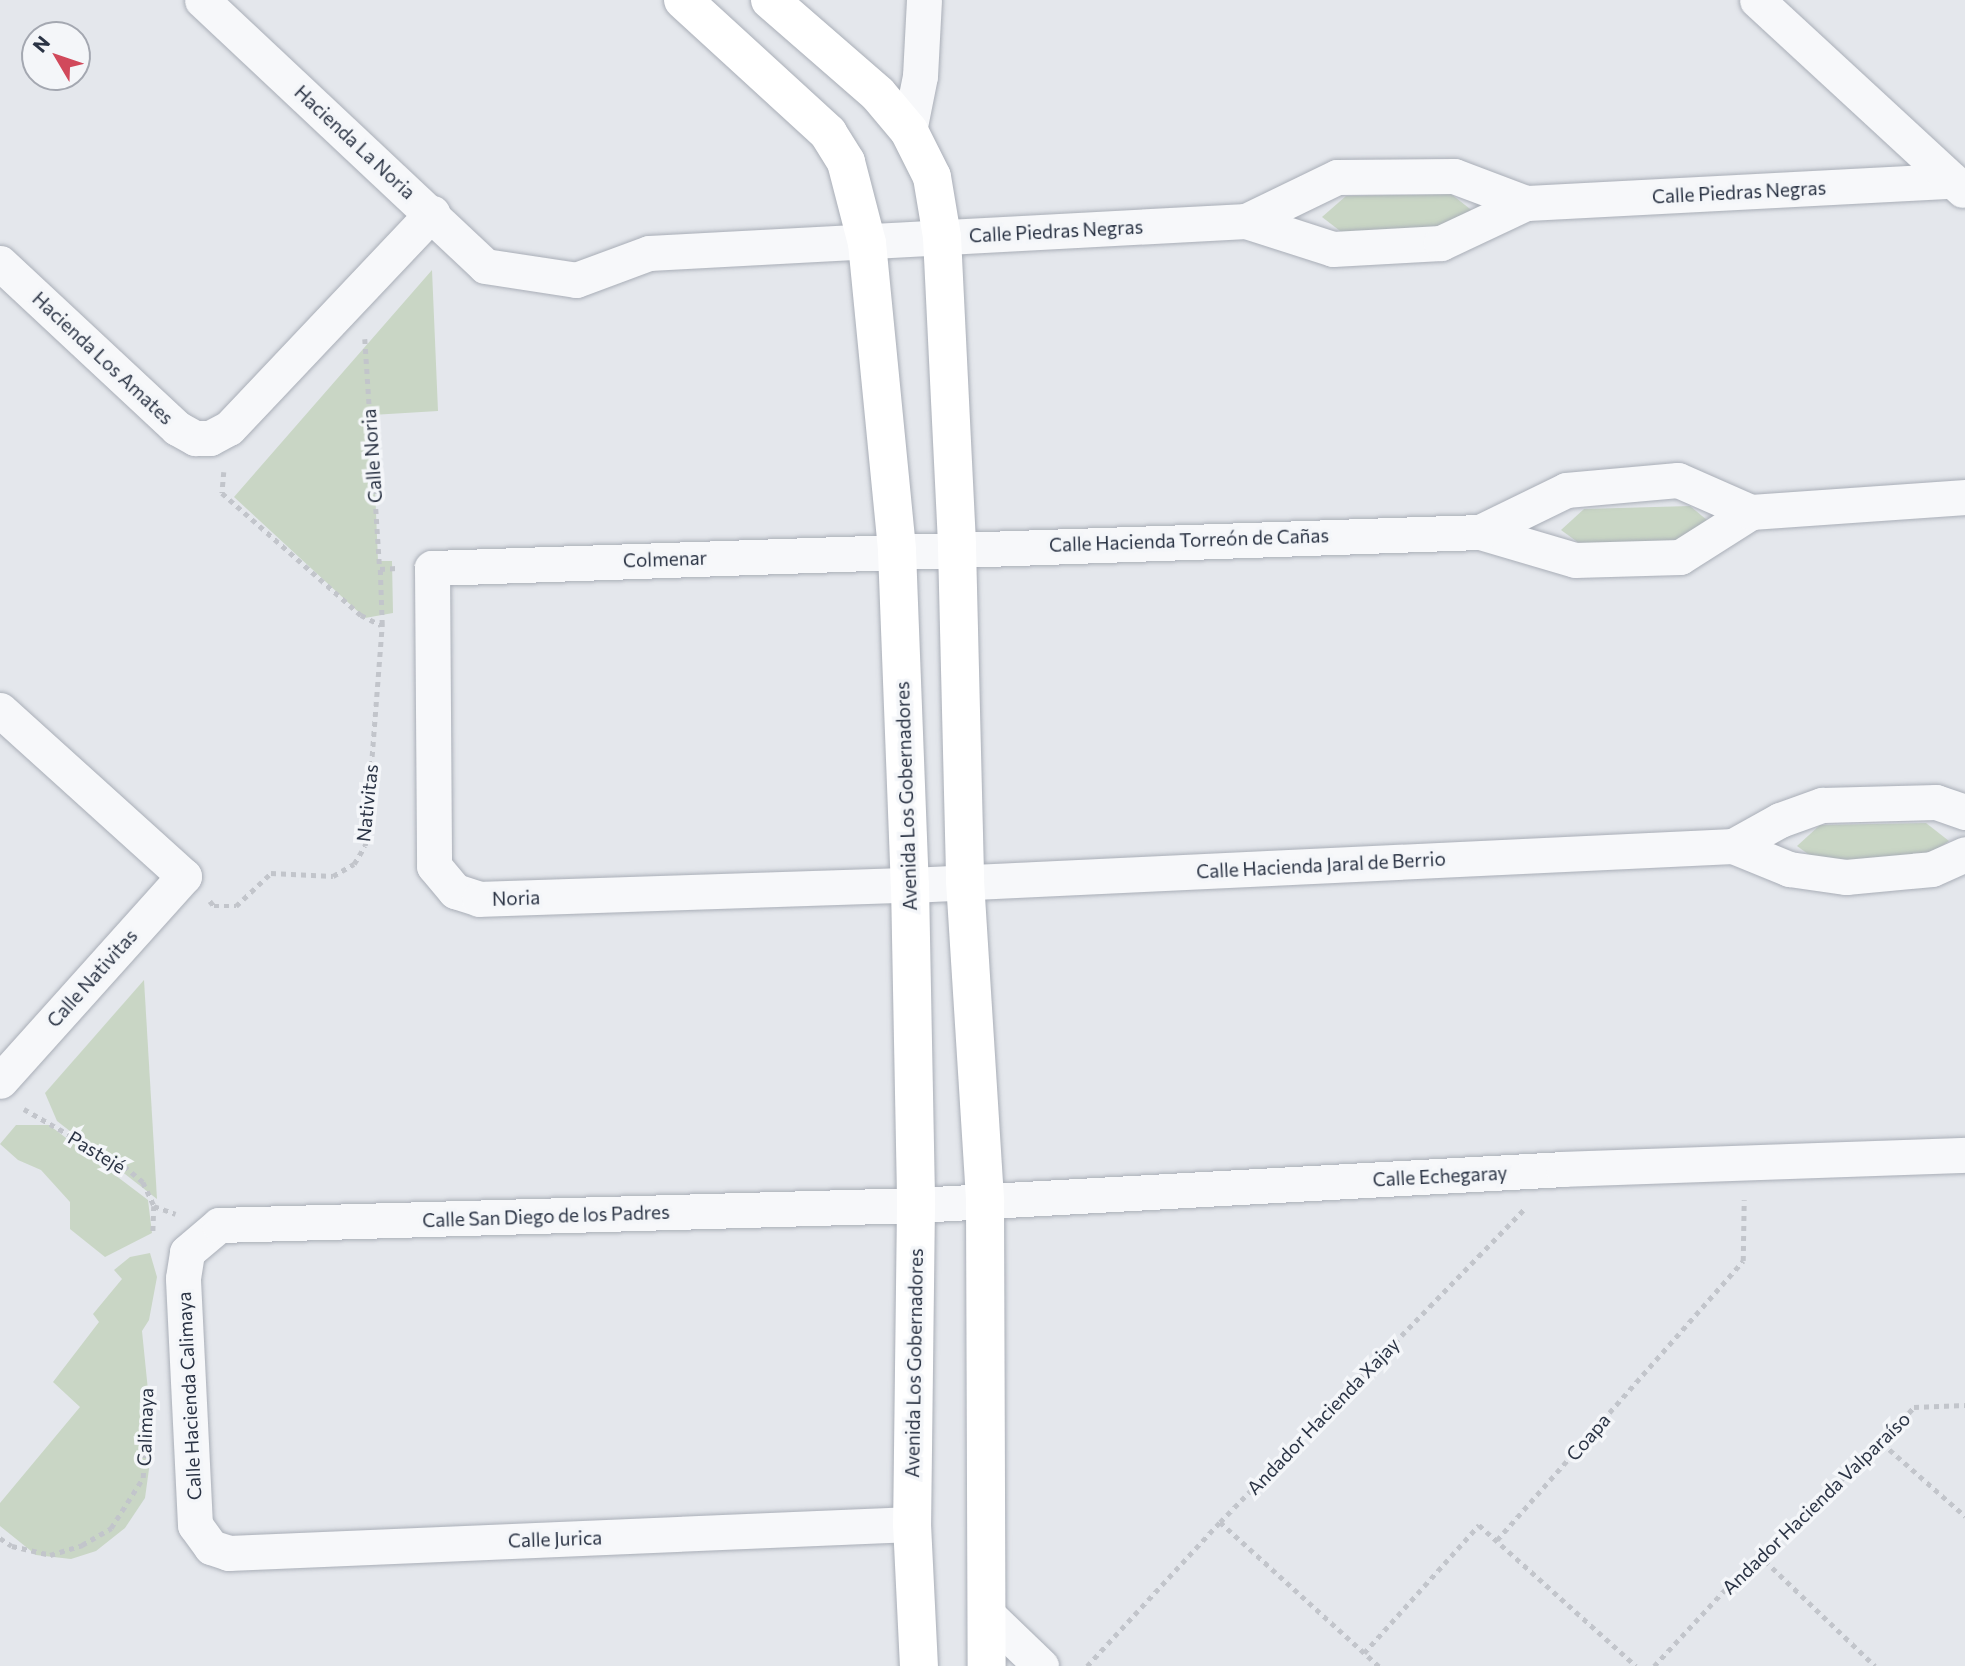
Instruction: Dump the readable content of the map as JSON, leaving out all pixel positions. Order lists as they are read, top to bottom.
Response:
{
  "streets": {
    "street": [
      "Hacienda La Noria",
      "Calle Piedras Negras",
      "Hacienda Los Amates",
      "Calle Hacienda Torreón de Cañas",
      "Colmenar",
      "Avenida Los Gobernadores",
      "Calle Hacienda Jaral de Berrio",
      "Noria",
      "Calle Nativitas",
      "Calle Echegaray",
      "Calle San Diego de los Padres",
      "Calle Hacienda Calimaya",
      "Calle Jurica"
    ],
    "path": [
      "Calle Noria",
      "Nativitas",
      "Pastejé",
      "Andador Hacienda Xajay",
      "Calimaya",
      "Coapa",
      "Andador Hacienda Valparaíso"
    ]
  },
  "crossings": [
    ["Hacienda La Noria", "Calle Piedras Negras"],
    ["Hacienda La Noria", "Hacienda Los Amates"],
    ["Hacienda La Noria", "Calle Noria"],
    ["Calle Piedras Negras", "Avenida Los Gobernadores"],
    ["Hacienda Los Amates", "Calle Noria"],
    ["Calle Noria", "Nativitas"],
    ["Calle Hacienda Torreón de Cañas", "Colmenar"],
    ["Calle Hacienda Torreón de Cañas", "Avenida Los Gobernadores"],
    ["Colmenar", "Avenida Los Gobernadores"],
    ["Colmenar", "Noria"],
    ["Avenida Los Gobernadores", "Calle Hacienda Jaral de Berrio"],
    ["Avenida Los Gobernadores", "Noria"],
    ["Avenida Los Gobernadores", "Calle Echegaray"],
    ["Avenida Los Gobernadores", "Calle San Diego de los Padres"],
    ["Avenida Los Gobernadores", "Calle Jurica"],
    ["Nativitas", "Calle Nativitas"],
    ["Calle Hacienda Jaral de Berrio", "Noria"],
    ["Calle Nativitas", "Pastejé"],
    ["Calle Echegaray", "Calle San Diego de los Padres"],
    ["Calle Echegaray", "Andador Hacienda Xajay"],
    ["Calle Echegaray", "Coapa"],
    ["Calle San Diego de los Padres", "Calle Hacienda Calimaya"],
    ["Calle Hacienda Calimaya", "Calle Jurica"]
  ],
  "north": "top left"
}
